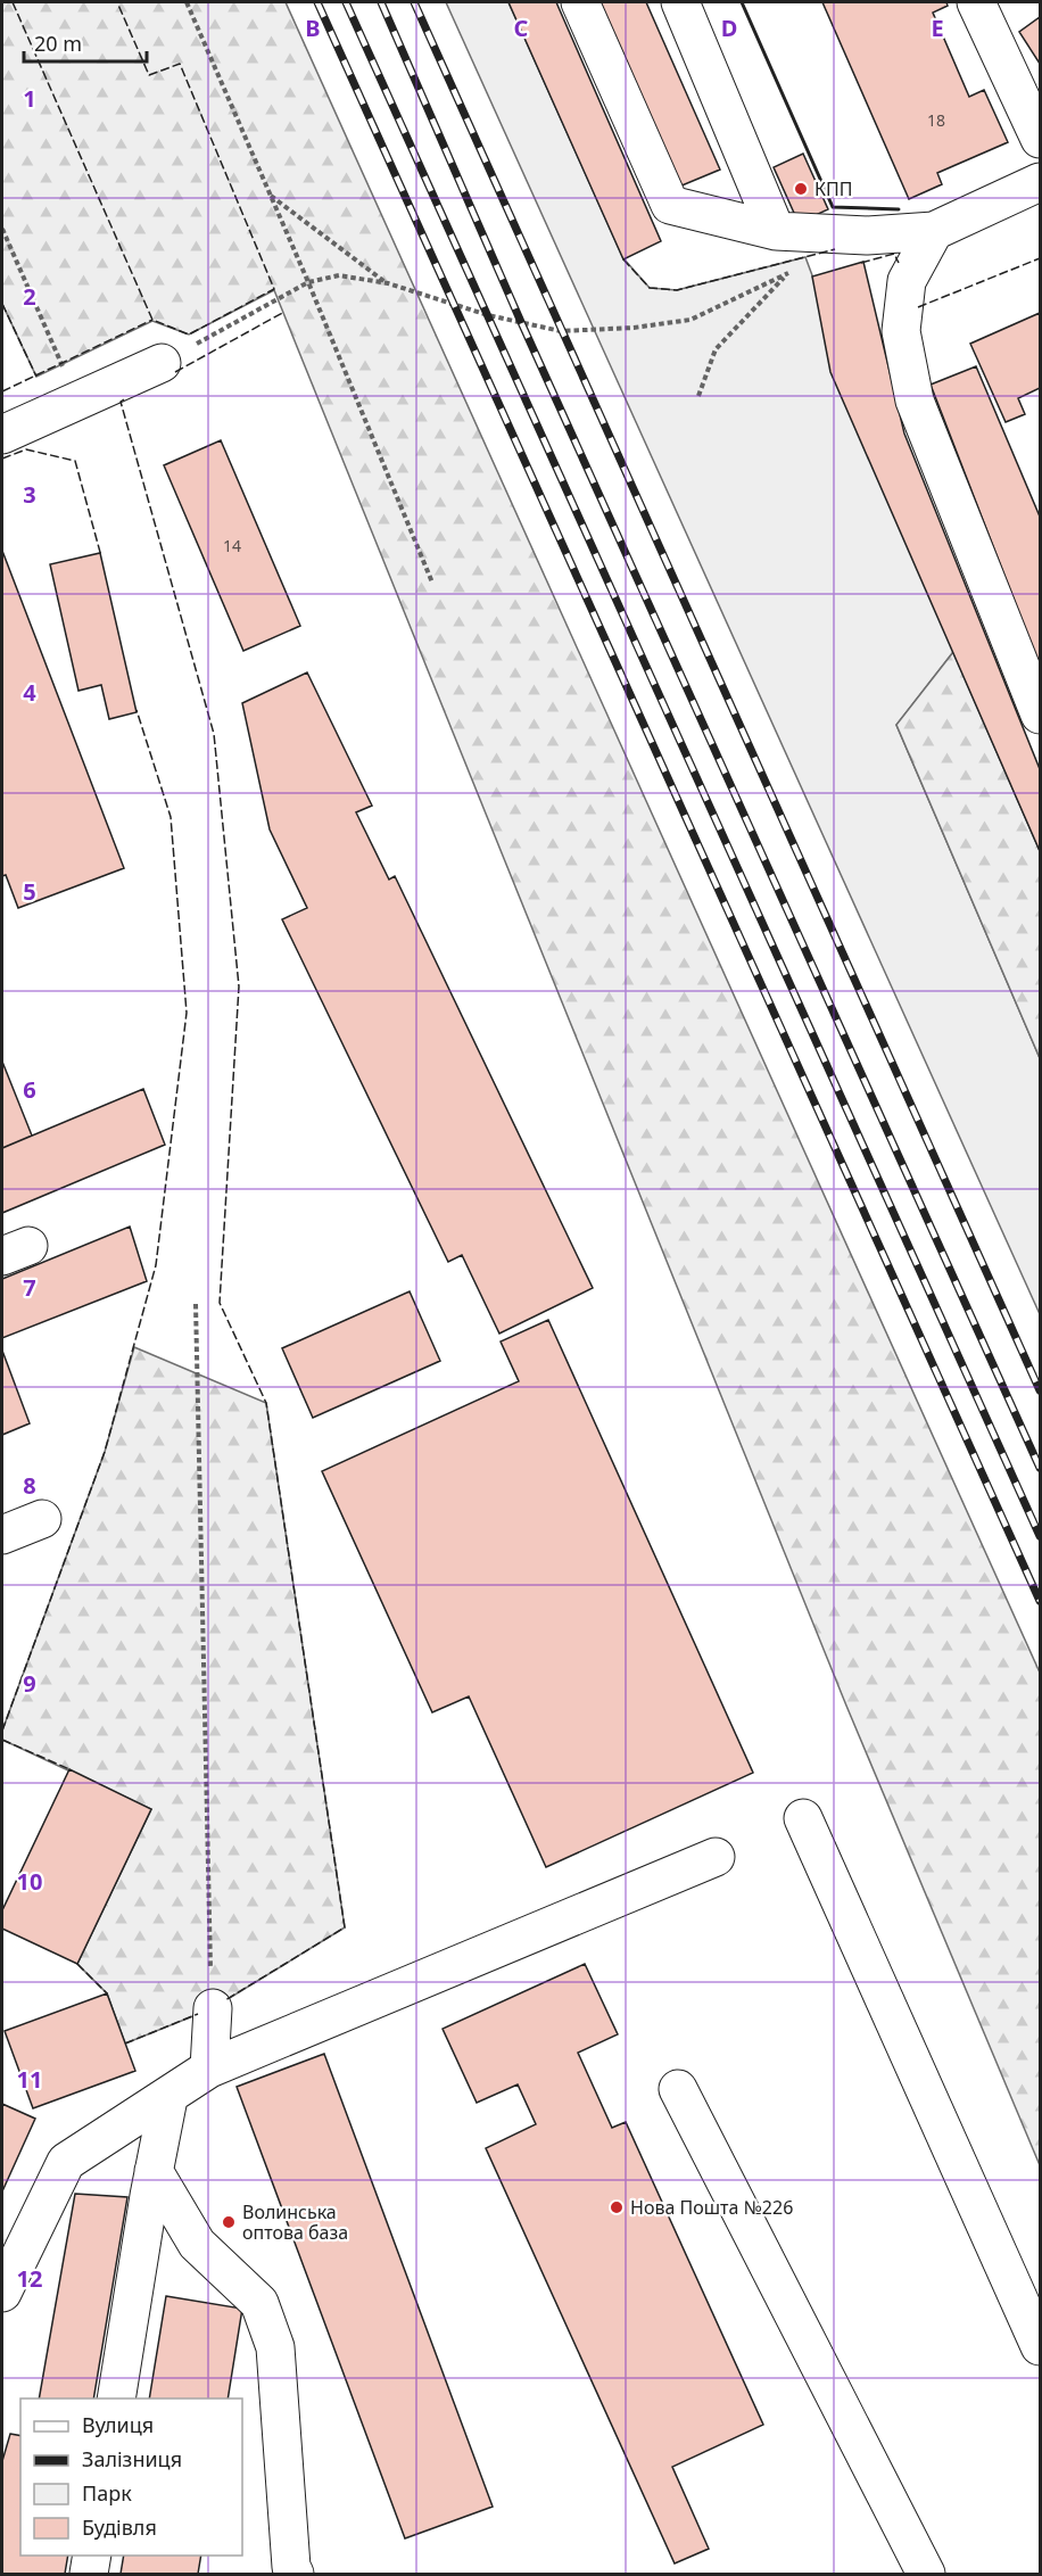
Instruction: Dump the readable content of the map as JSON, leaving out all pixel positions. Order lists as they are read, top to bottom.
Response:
{
  "places": ["КПП", "Нова Пошта №226", "Волинська оптова база"],
  "house_numbers": ["18", "14"],
  "legend": [
    "Вулиця",
    "Залізниця",
    "Парк",
    "Будівля"
  ],
  "scale_bar": "20 m",
  "grid": {
    "columns": [
      "B",
      "C",
      "D",
      "E"
    ],
    "rows": [
      "1",
      "2",
      "3",
      "4",
      "5",
      "6",
      "7",
      "8",
      "9",
      "10",
      "11",
      "12"
    ]
  }
}
